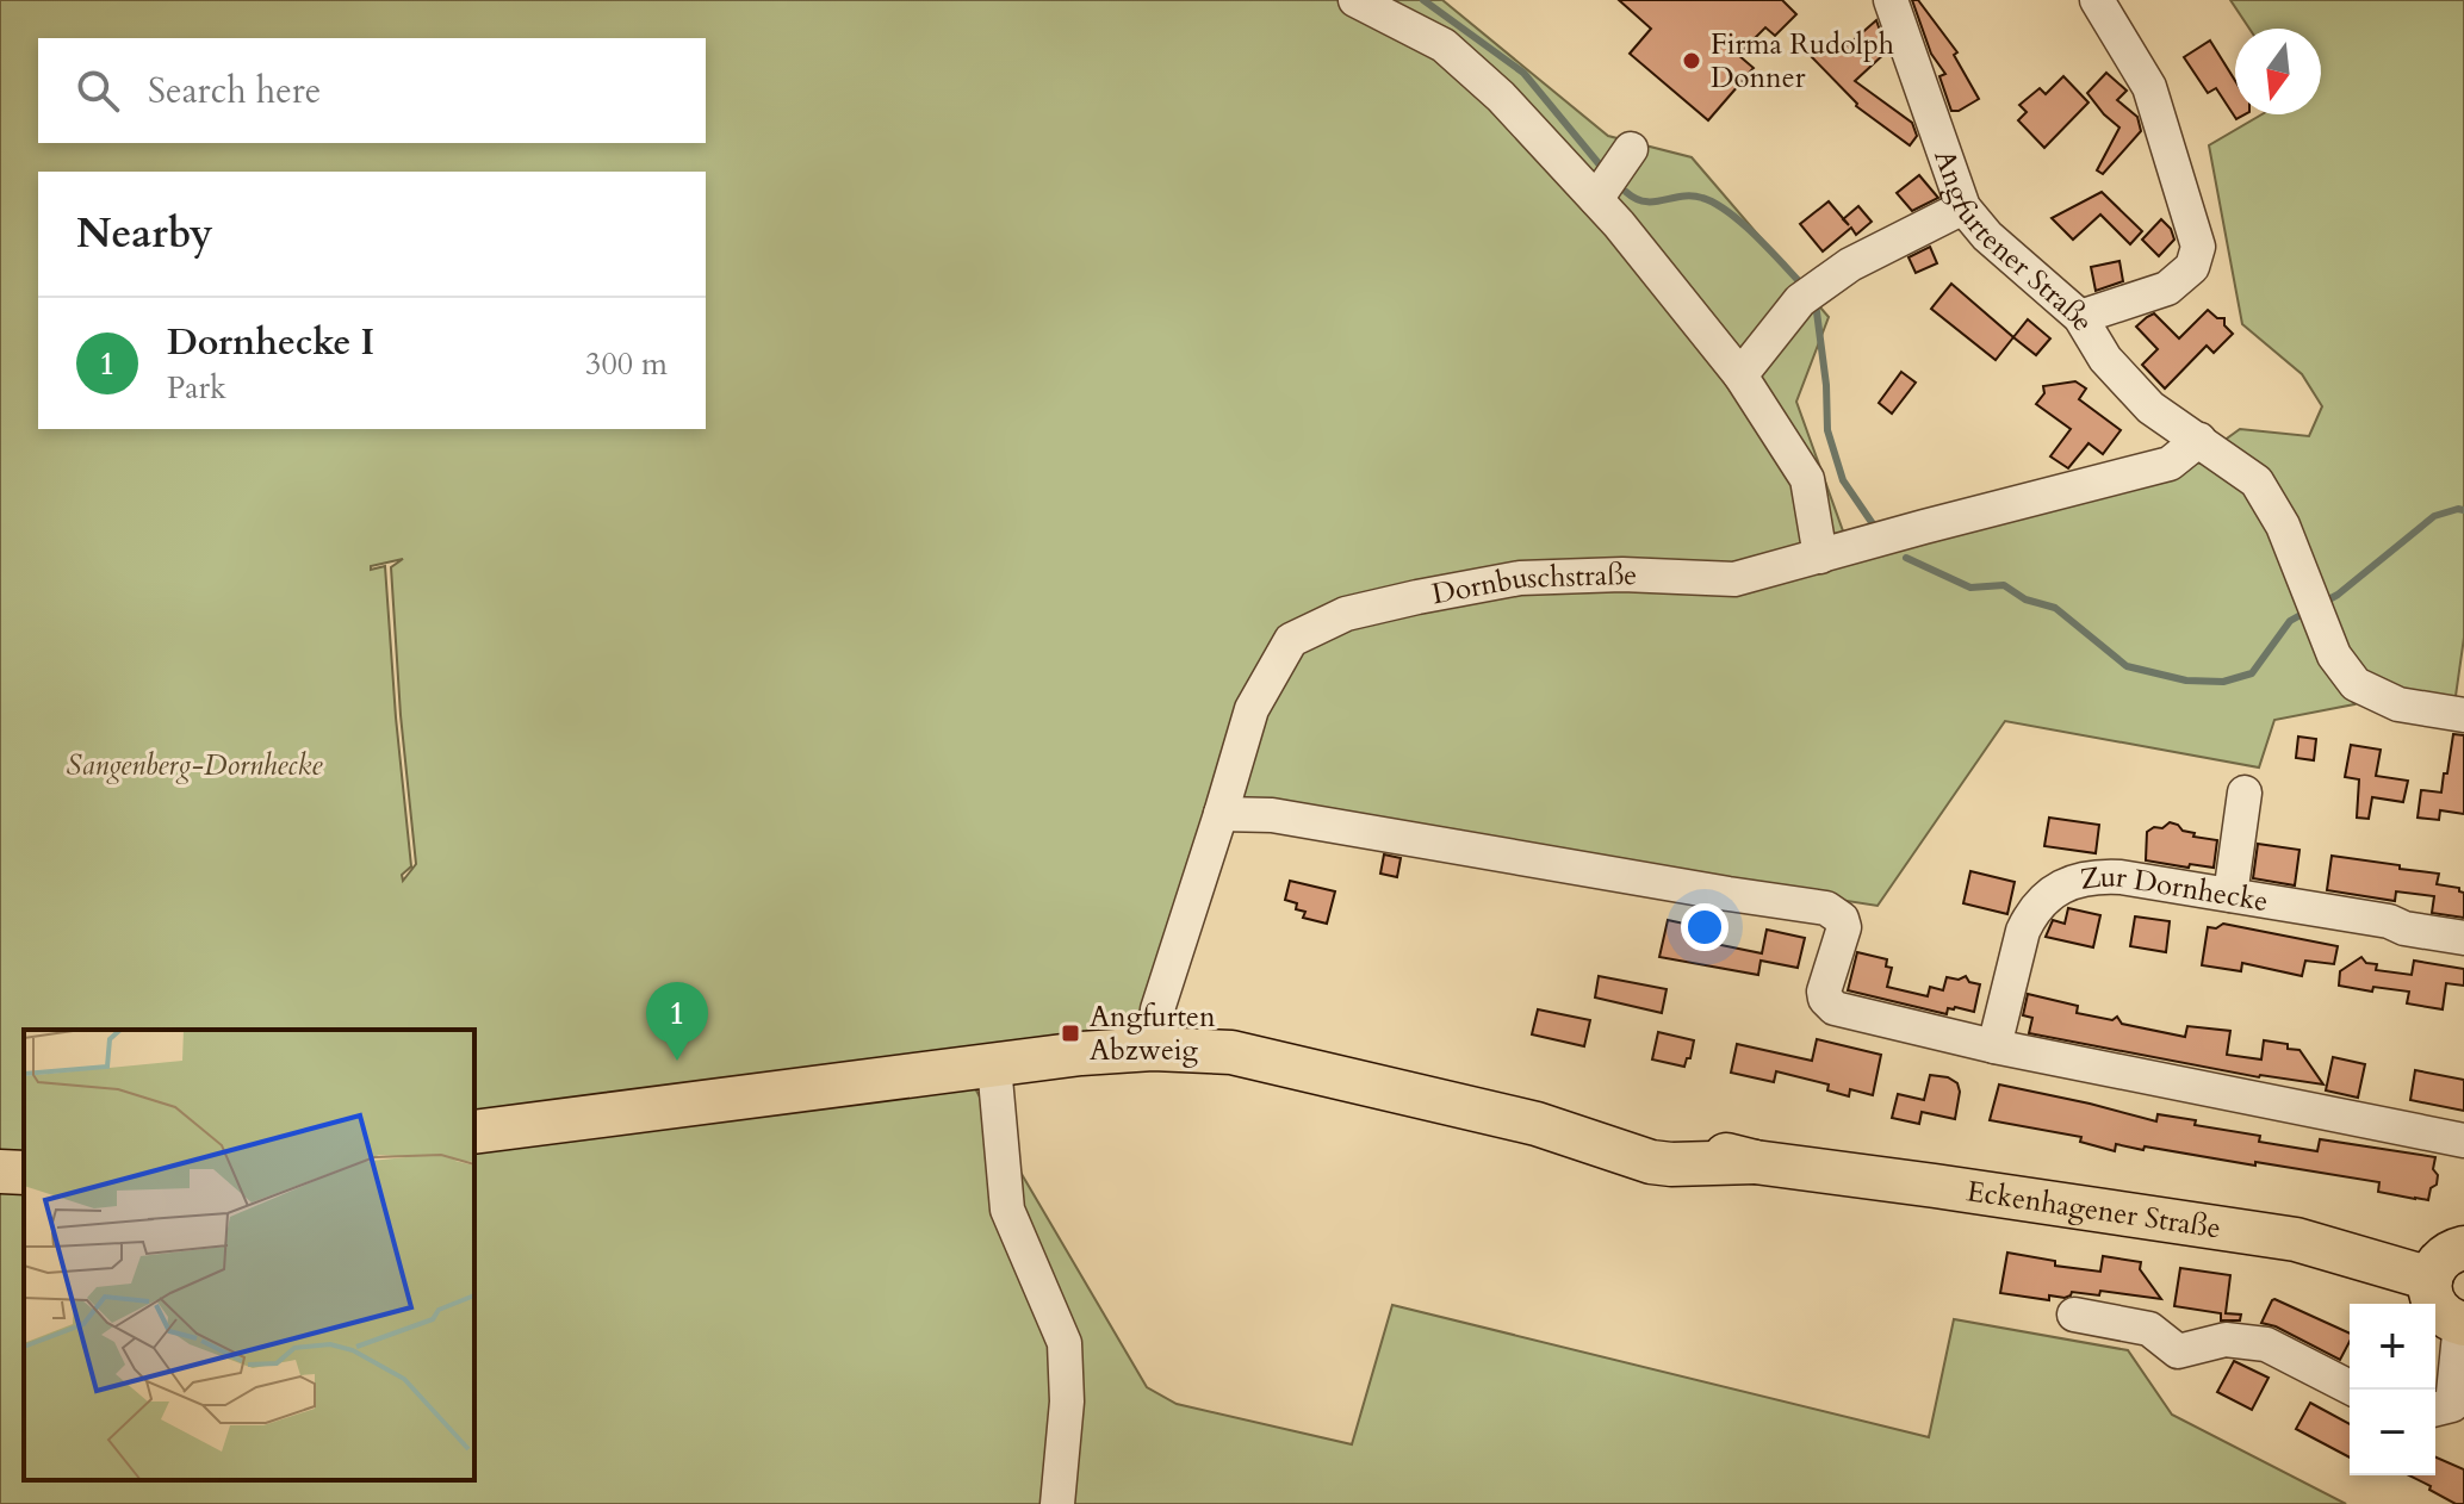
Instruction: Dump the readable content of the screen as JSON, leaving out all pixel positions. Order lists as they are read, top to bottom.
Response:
{
  "streets": {
    "main road": ["Eckenhagener Straße"],
    "street": ["Angfurtener Straße", "Dornbuschstraße", "Zur Dornhecke"]
  },
  "crossings": [
    ["Angfurtener Straße", "Dornbuschstraße"],
    ["Dornbuschstraße", "Eckenhagener Straße"]
  ],
  "parks": ["Sangenberg-Dornhecke"],
  "places": {
    "other": ["Firma Rudolph Donner"],
    "transit": ["Angfurten Abzweig"]
  },
  "north": "bottom",
  "page": {
    "search": "Search here",
    "heading": "Nearby",
    "list": [
      {
        "mark": "1",
        "name": "Dornhecke I",
        "note": "Park",
        "value": "300 m"
      }
    ],
    "pins": "1",
    "map_buttons": ["+", "−"]
  }
}
